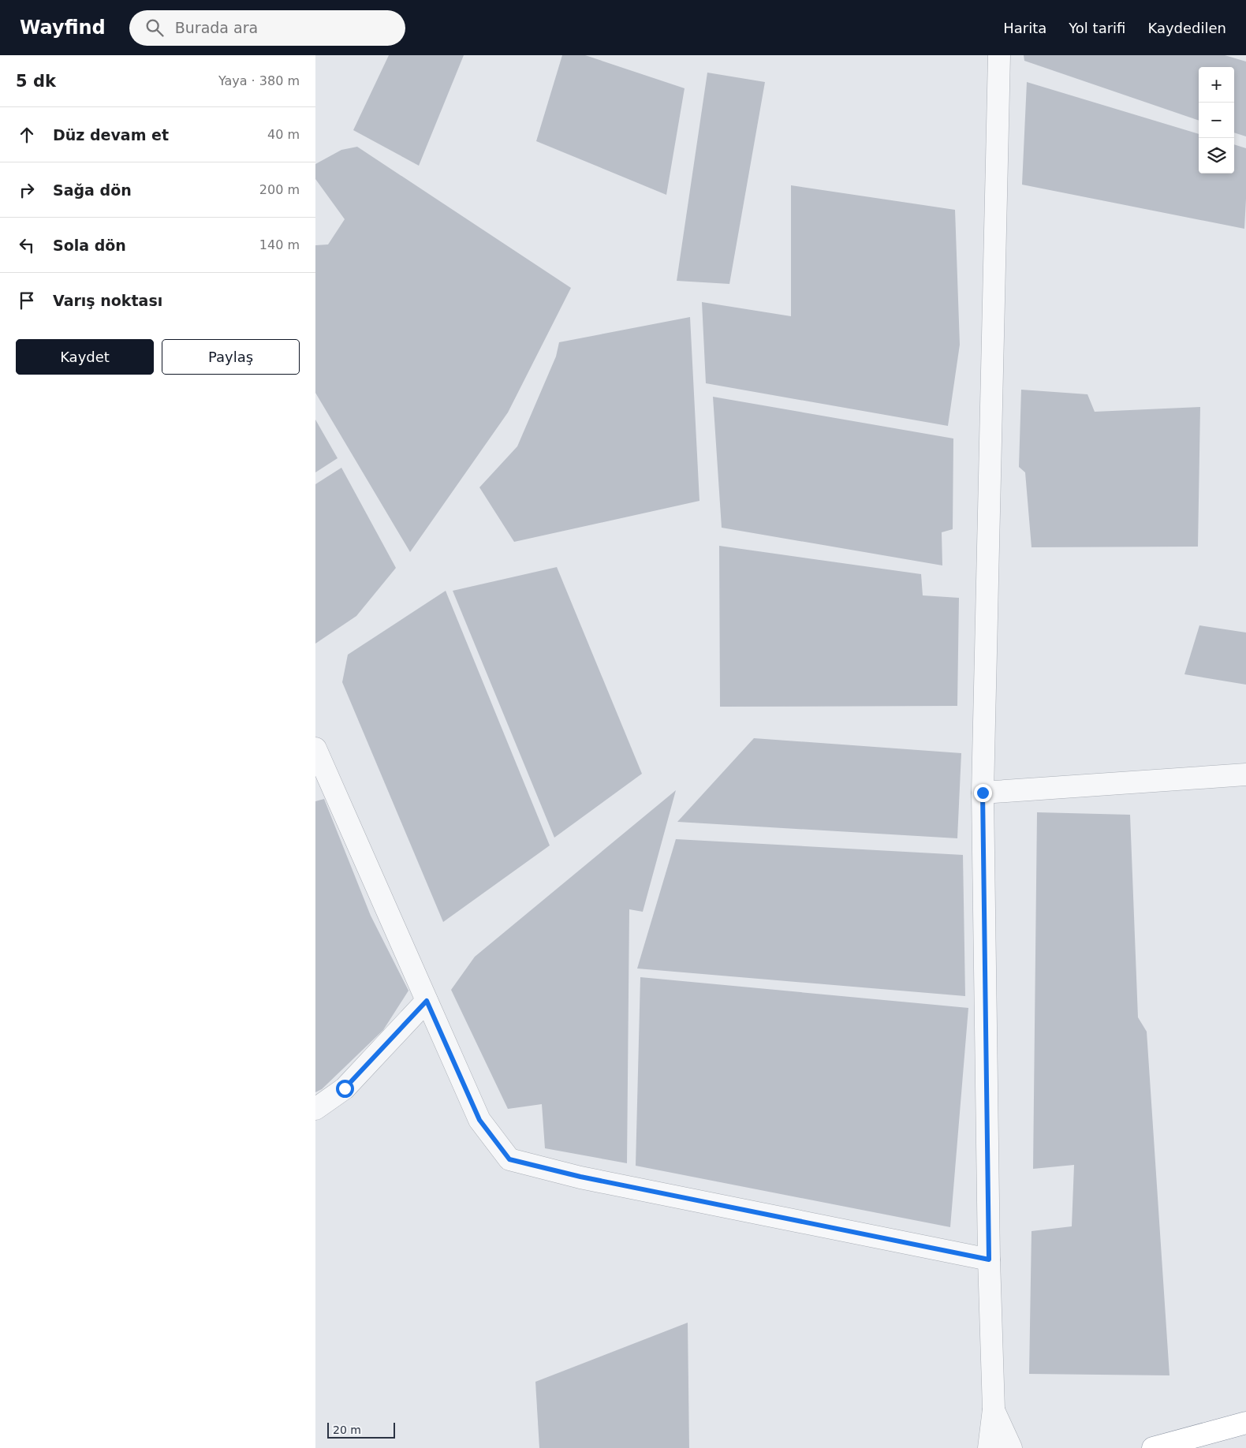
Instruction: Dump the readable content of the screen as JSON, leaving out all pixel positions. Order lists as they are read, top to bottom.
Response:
{
  "scale_bar": "20 m",
  "page": {
    "header": "Wayfind",
    "search": "Burada ara",
    "nav": ["Harita", "Yol tarifi", "Kaydedilen"],
    "heading": ["5 dk", "Yaya · 380 m"],
    "map_buttons": ["+", "−"],
    "list": [
      ["Düz devam et", "40 m"],
      ["Sağa dön", "200 m"],
      ["Sola dön", "140 m"],
      "Varış noktası"
    ],
    "buttons": ["Kaydet", "Paylaş"],
    "scale": "20 m"
  }
}
